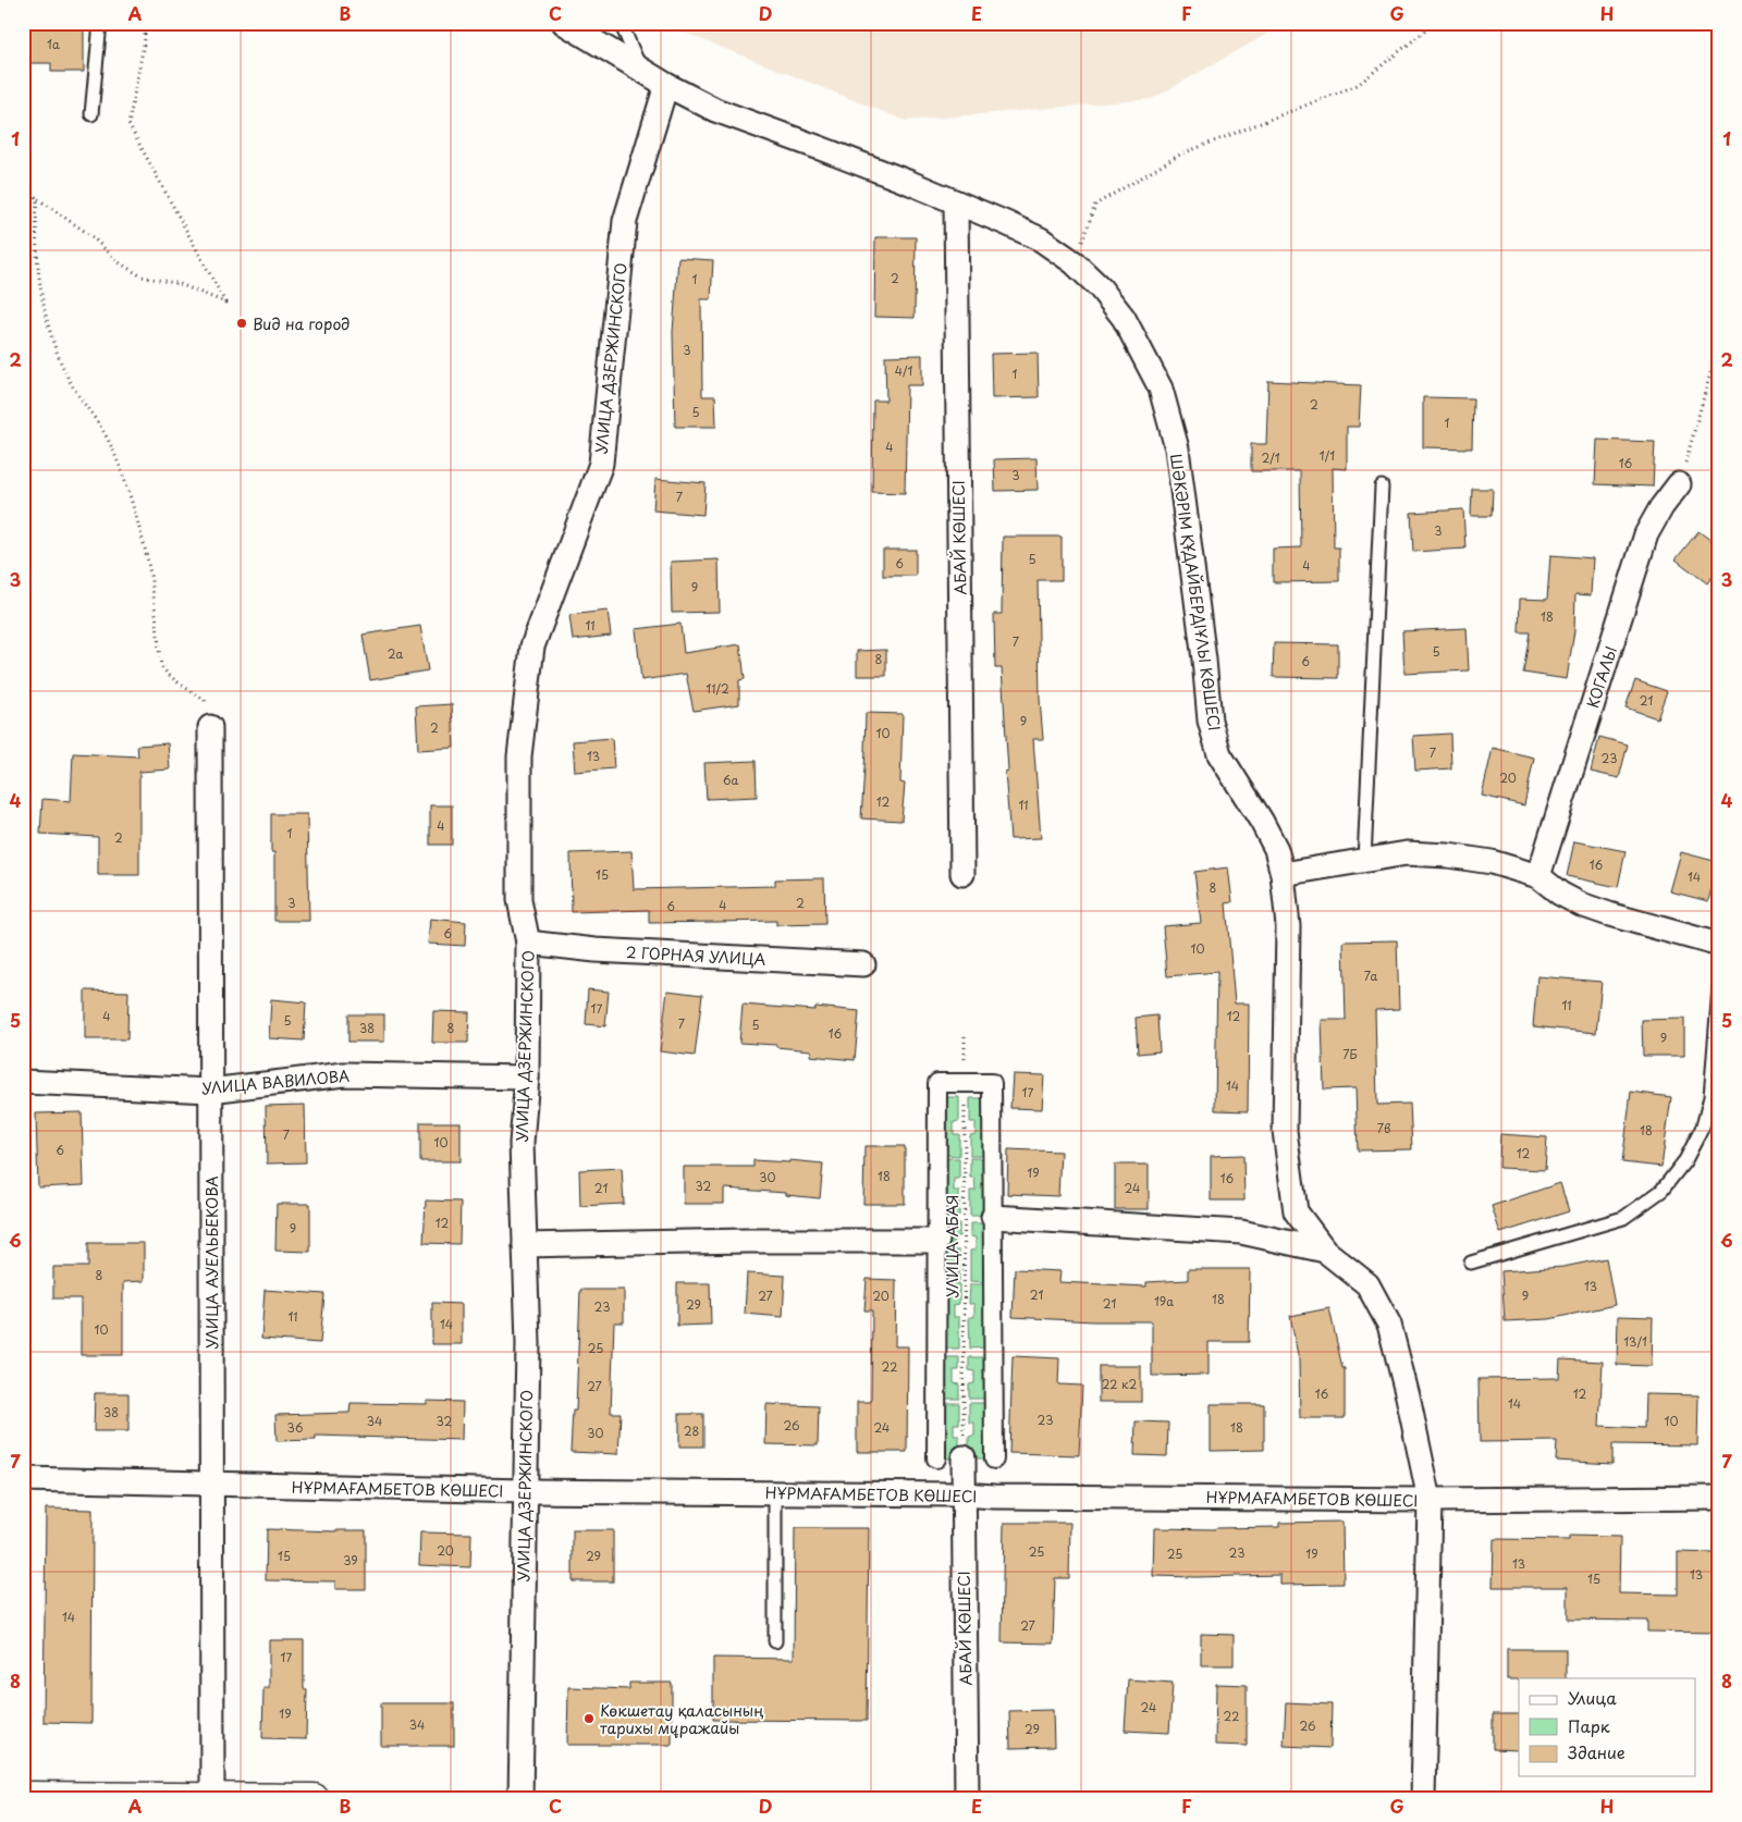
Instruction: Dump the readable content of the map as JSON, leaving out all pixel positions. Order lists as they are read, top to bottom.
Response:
{
  "streets": {
    "street": [
      "УЛИЦА ДЗЕРЖИНСКОГО",
      "АБАЙ КӨШЕСІ",
      "ШӘКӘРІМ ҚҰДАЙБЕРДІҰЛЫ КӨШЕСІ",
      "КОГАЛЫ",
      "2 ГОРНАЯ УЛИЦА",
      "УЛИЦА ВАВИЛОВА",
      "УЛИЦА АУЕЛЬБЕКОВА",
      "НҰРМАҒАМБЕТОВ КӨШЕСІ"
    ],
    "path": ["УЛИЦА АБАЯ"]
  },
  "crossings": [
    ["УЛИЦА ДЗЕРЖИНСКОГО", "ШӘКӘРІМ ҚҰДАЙБЕРДІҰЛЫ КӨШЕСІ"],
    ["УЛИЦА ДЗЕРЖИНСКОГО", "2 ГОРНАЯ УЛИЦА"],
    ["УЛИЦА ДЗЕРЖИНСКОГО", "УЛИЦА ВАВИЛОВА"],
    ["УЛИЦА ДЗЕРЖИНСКОГО", "НҰРМАҒАМБЕТОВ КӨШЕСІ"],
    ["АБАЙ КӨШЕСІ", "ШӘКӘРІМ ҚҰДАЙБЕРДІҰЛЫ КӨШЕСІ"],
    ["АБАЙ КӨШЕСІ", "УЛИЦА АБАЯ"],
    ["АБАЙ КӨШЕСІ", "НҰРМАҒАМБЕТОВ КӨШЕСІ"],
    ["ШӘКӘРІМ ҚҰДАЙБЕРДІҰЛЫ КӨШЕСІ", "НҰРМАҒАМБЕТОВ КӨШЕСІ"],
    ["УЛИЦА ВАВИЛОВА", "УЛИЦА АУЕЛЬБЕКОВА"],
    ["УЛИЦА АУЕЛЬБЕКОВА", "НҰРМАҒАМБЕТОВ КӨШЕСІ"]
  ],
  "places": ["Вид на город", "Көкшетау қаласының тарихы мұражайы"],
  "house_numbers": [
    "1а",
    "2",
    "1",
    "3",
    "4/1",
    "1",
    "2",
    "5",
    "1",
    "4",
    "1/1",
    "2/1",
    "16",
    "3",
    "7",
    "3",
    "5",
    "6",
    "4",
    "9",
    "18",
    "11",
    "7",
    "5",
    "2а",
    "8",
    "6",
    "11/2",
    "21",
    "9",
    "2",
    "10",
    "7",
    "13",
    "23",
    "20",
    "6а",
    "12",
    "11",
    "4",
    "1",
    "2",
    "16",
    "15",
    "14",
    "8",
    "3",
    "2",
    "4",
    "6",
    "6",
    "10",
    "7а",
    "11",
    "17",
    "4",
    "12",
    "5",
    "7",
    "5",
    "38",
    "8",
    "16",
    "9",
    "7Б",
    "14",
    "17",
    "7в",
    "18",
    "7",
    "10",
    "6",
    "12",
    "19",
    "18",
    "30",
    "16",
    "32",
    "21",
    "24",
    "12",
    "9",
    "8",
    "13",
    "21",
    "27",
    "20",
    "9",
    "18",
    "19а",
    "21",
    "29",
    "23",
    "11",
    "14",
    "10",
    "13/1",
    "25",
    "22",
    "22 к2",
    "27",
    "16",
    "12",
    "14",
    "38",
    "23",
    "34",
    "32",
    "10",
    "26",
    "36",
    "24",
    "18",
    "28",
    "30",
    "20",
    "25",
    "23",
    "25",
    "19",
    "15",
    "29",
    "39",
    "13",
    "13",
    "15",
    "14",
    "27",
    "17",
    "24",
    "19",
    "22",
    "34",
    "26",
    "29"
  ],
  "legend": ["Улица", "Парк", "Здание"],
  "grid": {
    "columns": [
      "A",
      "B",
      "C",
      "D",
      "E",
      "F",
      "G",
      "H"
    ],
    "rows": [
      "1",
      "2",
      "3",
      "4",
      "5",
      "6",
      "7",
      "8"
    ]
  }
}
